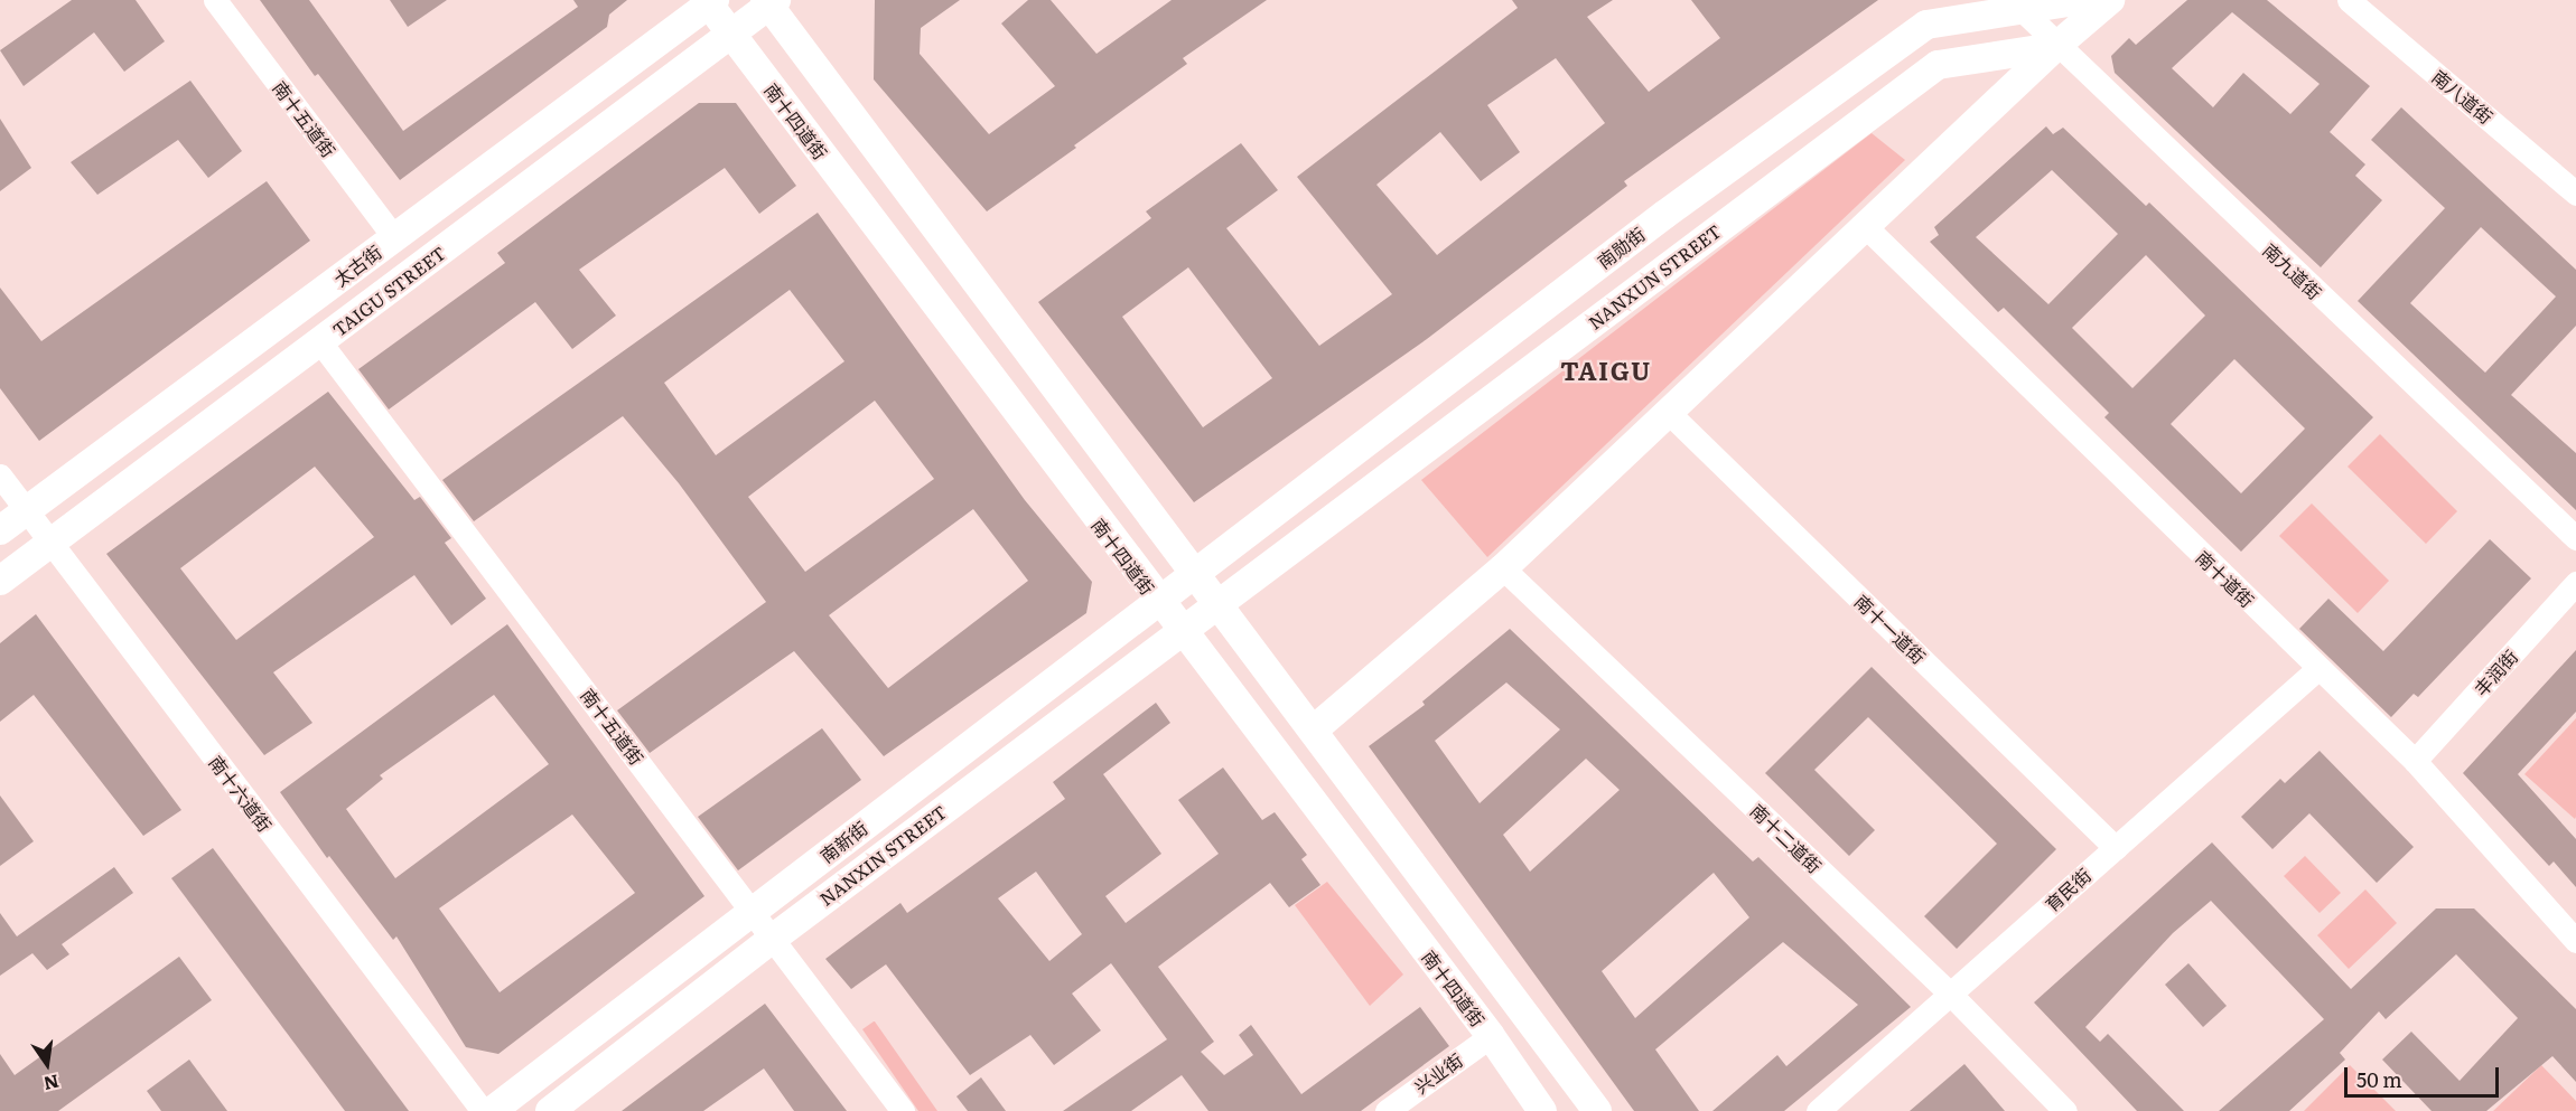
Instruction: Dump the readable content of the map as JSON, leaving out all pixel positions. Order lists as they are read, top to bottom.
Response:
{
  "streets": {
    "main road": [
      "南十四道街",
      "南勋街",
      "太古街",
      "NANXUN STREET",
      "TAIGU STREET",
      "南新街",
      "NANXIN STREET"
    ],
    "street": [
      "南八道街",
      "南十五道街",
      "南九道街",
      "南十道街",
      "南十一道街",
      "丰润街",
      "南十六道街",
      "南十二道街",
      "育民街",
      "兴业街"
    ]
  },
  "crossings": [
    ["南十五道街", "太古街"],
    ["南十五道街", "TAIGU STREET"],
    ["南十五道街", "南新街"],
    ["南十五道街", "NANXIN STREET"],
    ["南十四道街", "太古街"],
    ["南十四道街", "TAIGU STREET"],
    ["南十四道街", "南新街"],
    ["南十四道街", "NANXIN STREET"],
    ["南十四道街", "兴业街"],
    ["南勋街", "南九道街"],
    ["南勋街", "南新街"],
    ["太古街", "南十六道街"],
    ["南九道街", "NANXUN STREET"],
    ["NANXUN STREET", "NANXIN STREET"],
    ["TAIGU STREET", "南十六道街"],
    ["南十道街", "丰润街"],
    ["南十道街", "育民街"],
    ["南十一道街", "育民街"],
    ["南十二道街", "育民街"]
  ],
  "districts": ["TAIGU"],
  "scale_bar": "50 m",
  "north": "bottom"
}
